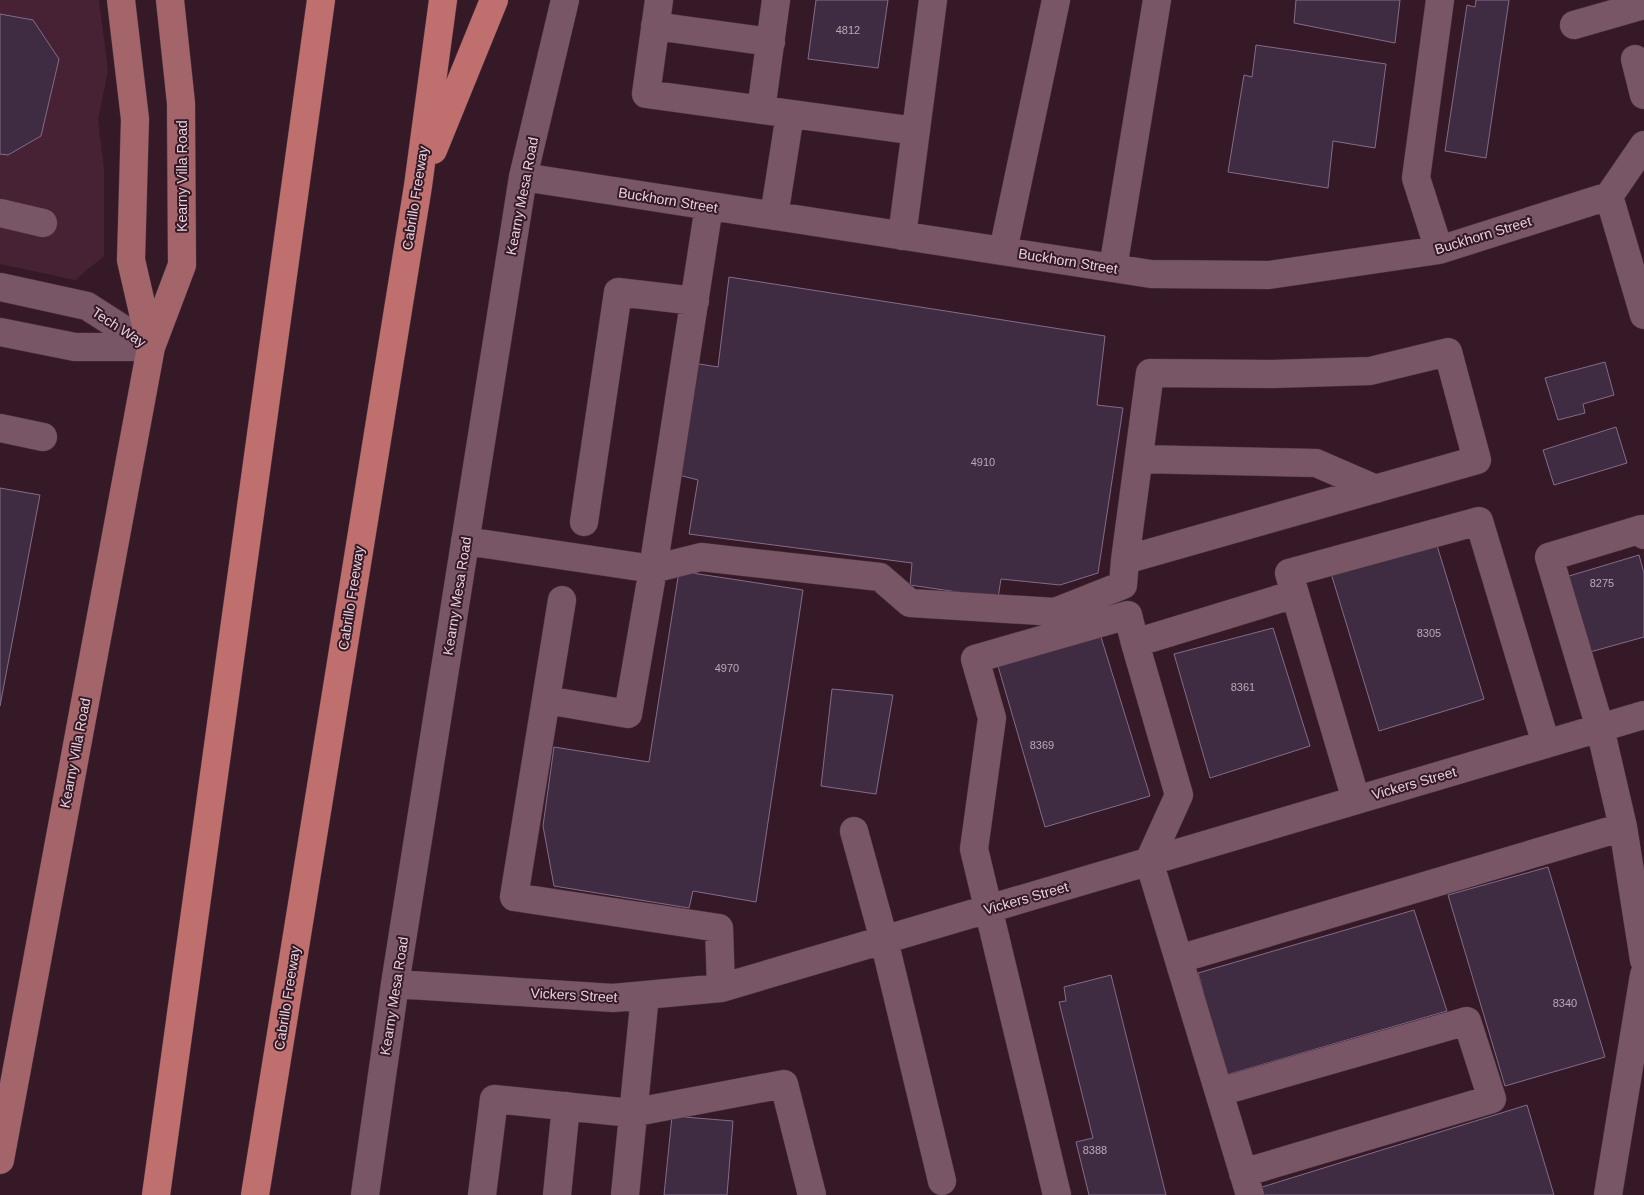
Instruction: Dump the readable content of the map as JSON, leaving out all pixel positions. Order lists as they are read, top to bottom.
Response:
{
  "streets": {
    "highway": ["Cabrillo Freeway"],
    "main road": ["Kearny Villa Road"],
    "street": [
      "Kearny Mesa Road",
      "Buckhorn Street",
      "Tech Way",
      "Vickers Street"
    ]
  },
  "crossings": [
    ["Kearny Villa Road", "Tech Way"],
    ["Kearny Mesa Road", "Buckhorn Street"],
    ["Kearny Mesa Road", "Vickers Street"]
  ],
  "house_numbers": [
    "4812",
    "4910",
    "8275",
    "8305",
    "4970",
    "8361",
    "8369",
    "8340",
    "8388"
  ]
}
